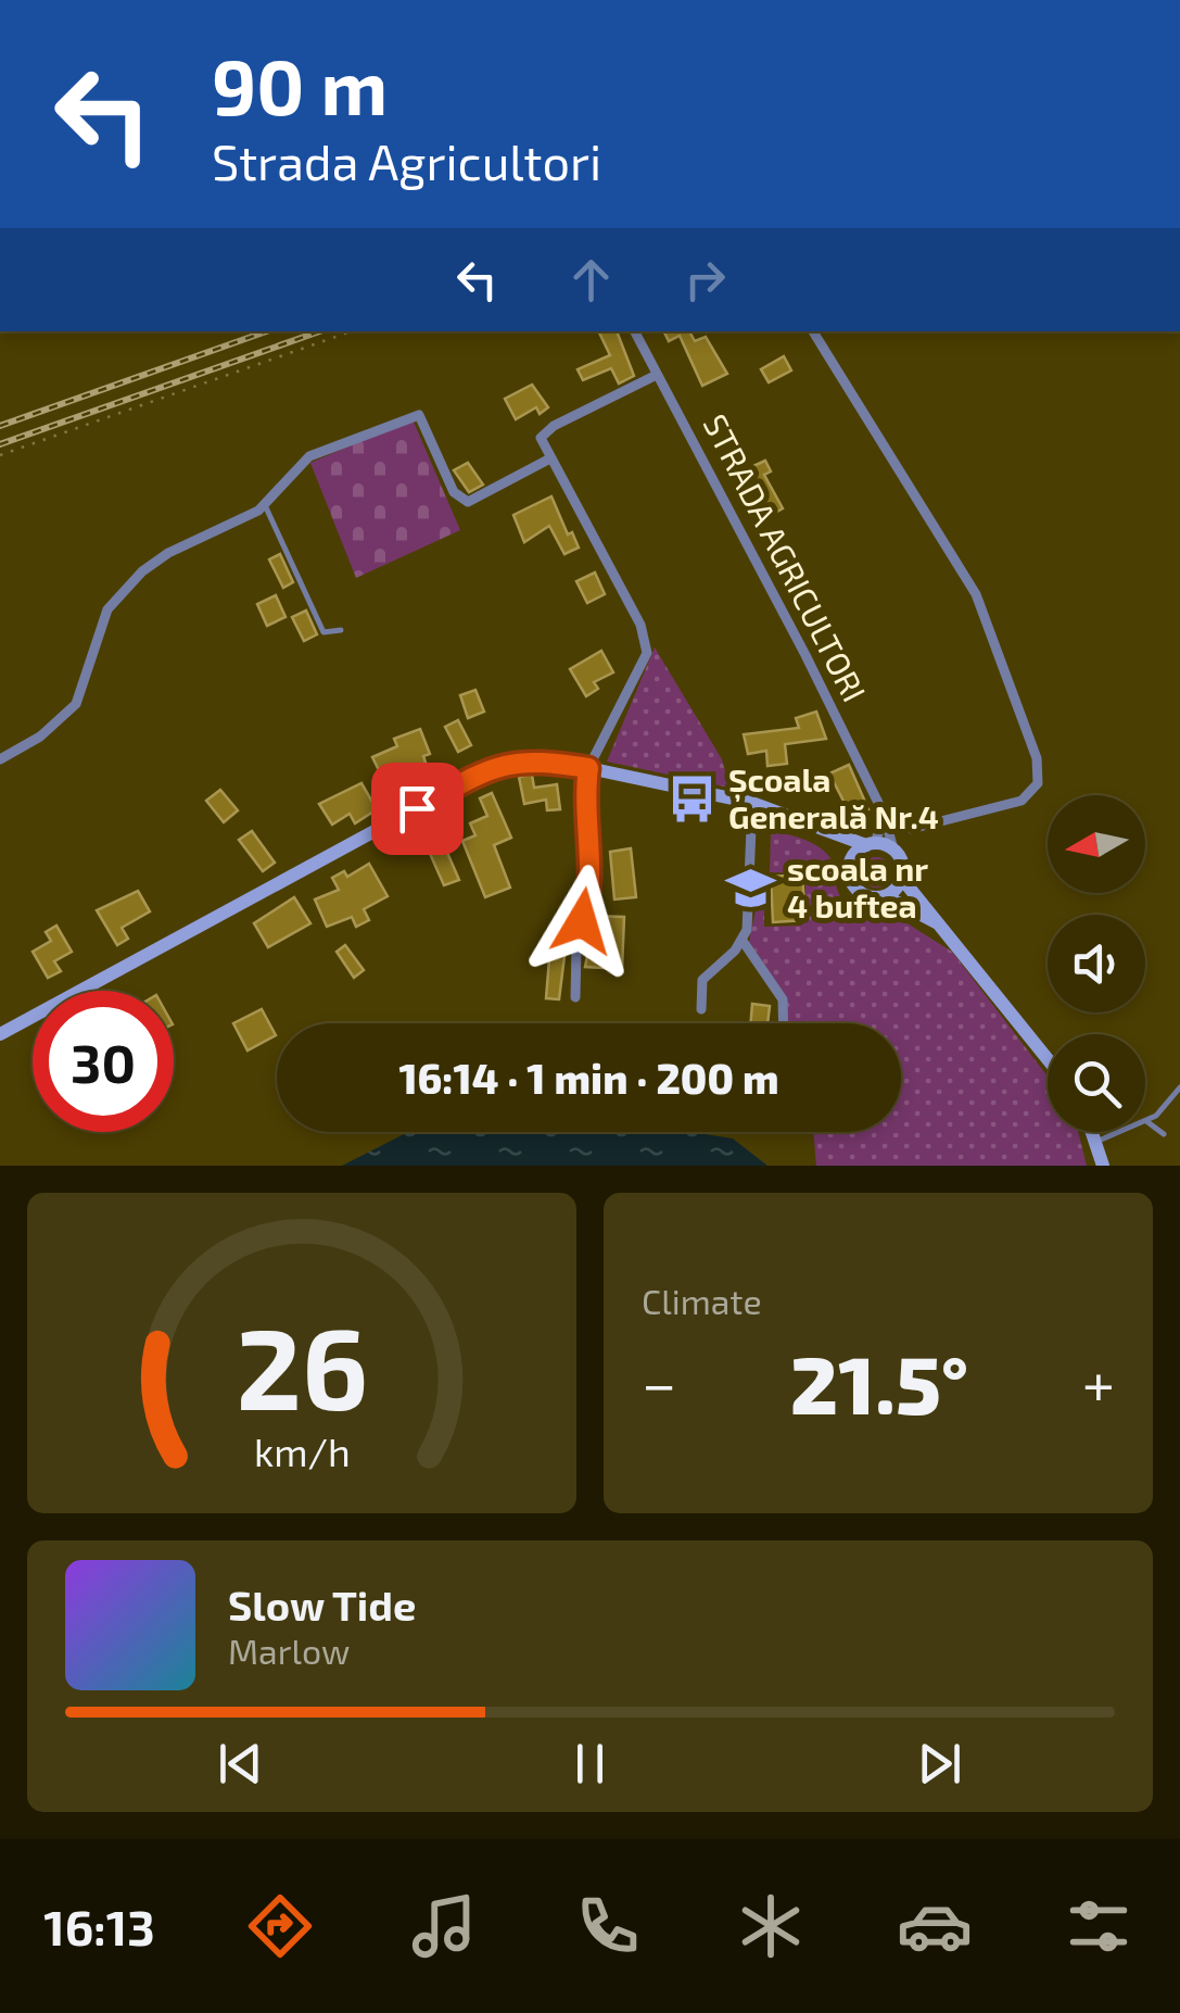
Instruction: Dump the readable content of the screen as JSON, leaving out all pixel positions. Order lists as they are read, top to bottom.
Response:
{
  "streets": {
    "street": ["STRADA AGRICULTORI"]
  },
  "places": {
    "bus stop": ["Școala Generală Nr.4"],
    "school or university": ["scoala nr 4 buftea"]
  },
  "north": "left",
  "page": {
    "turn": ["90 m", "Strada Agricultori"],
    "limit": "30",
    "trip": "16:14 · 1 min · 200 m",
    "tile": "Climate",
    "heat": ["−", "21.5°", "+"],
    "song": ["Slow Tide", "Marlow"],
    "tabs": "16:13",
    "gauge": ["26", "km/h"]
  }
}
